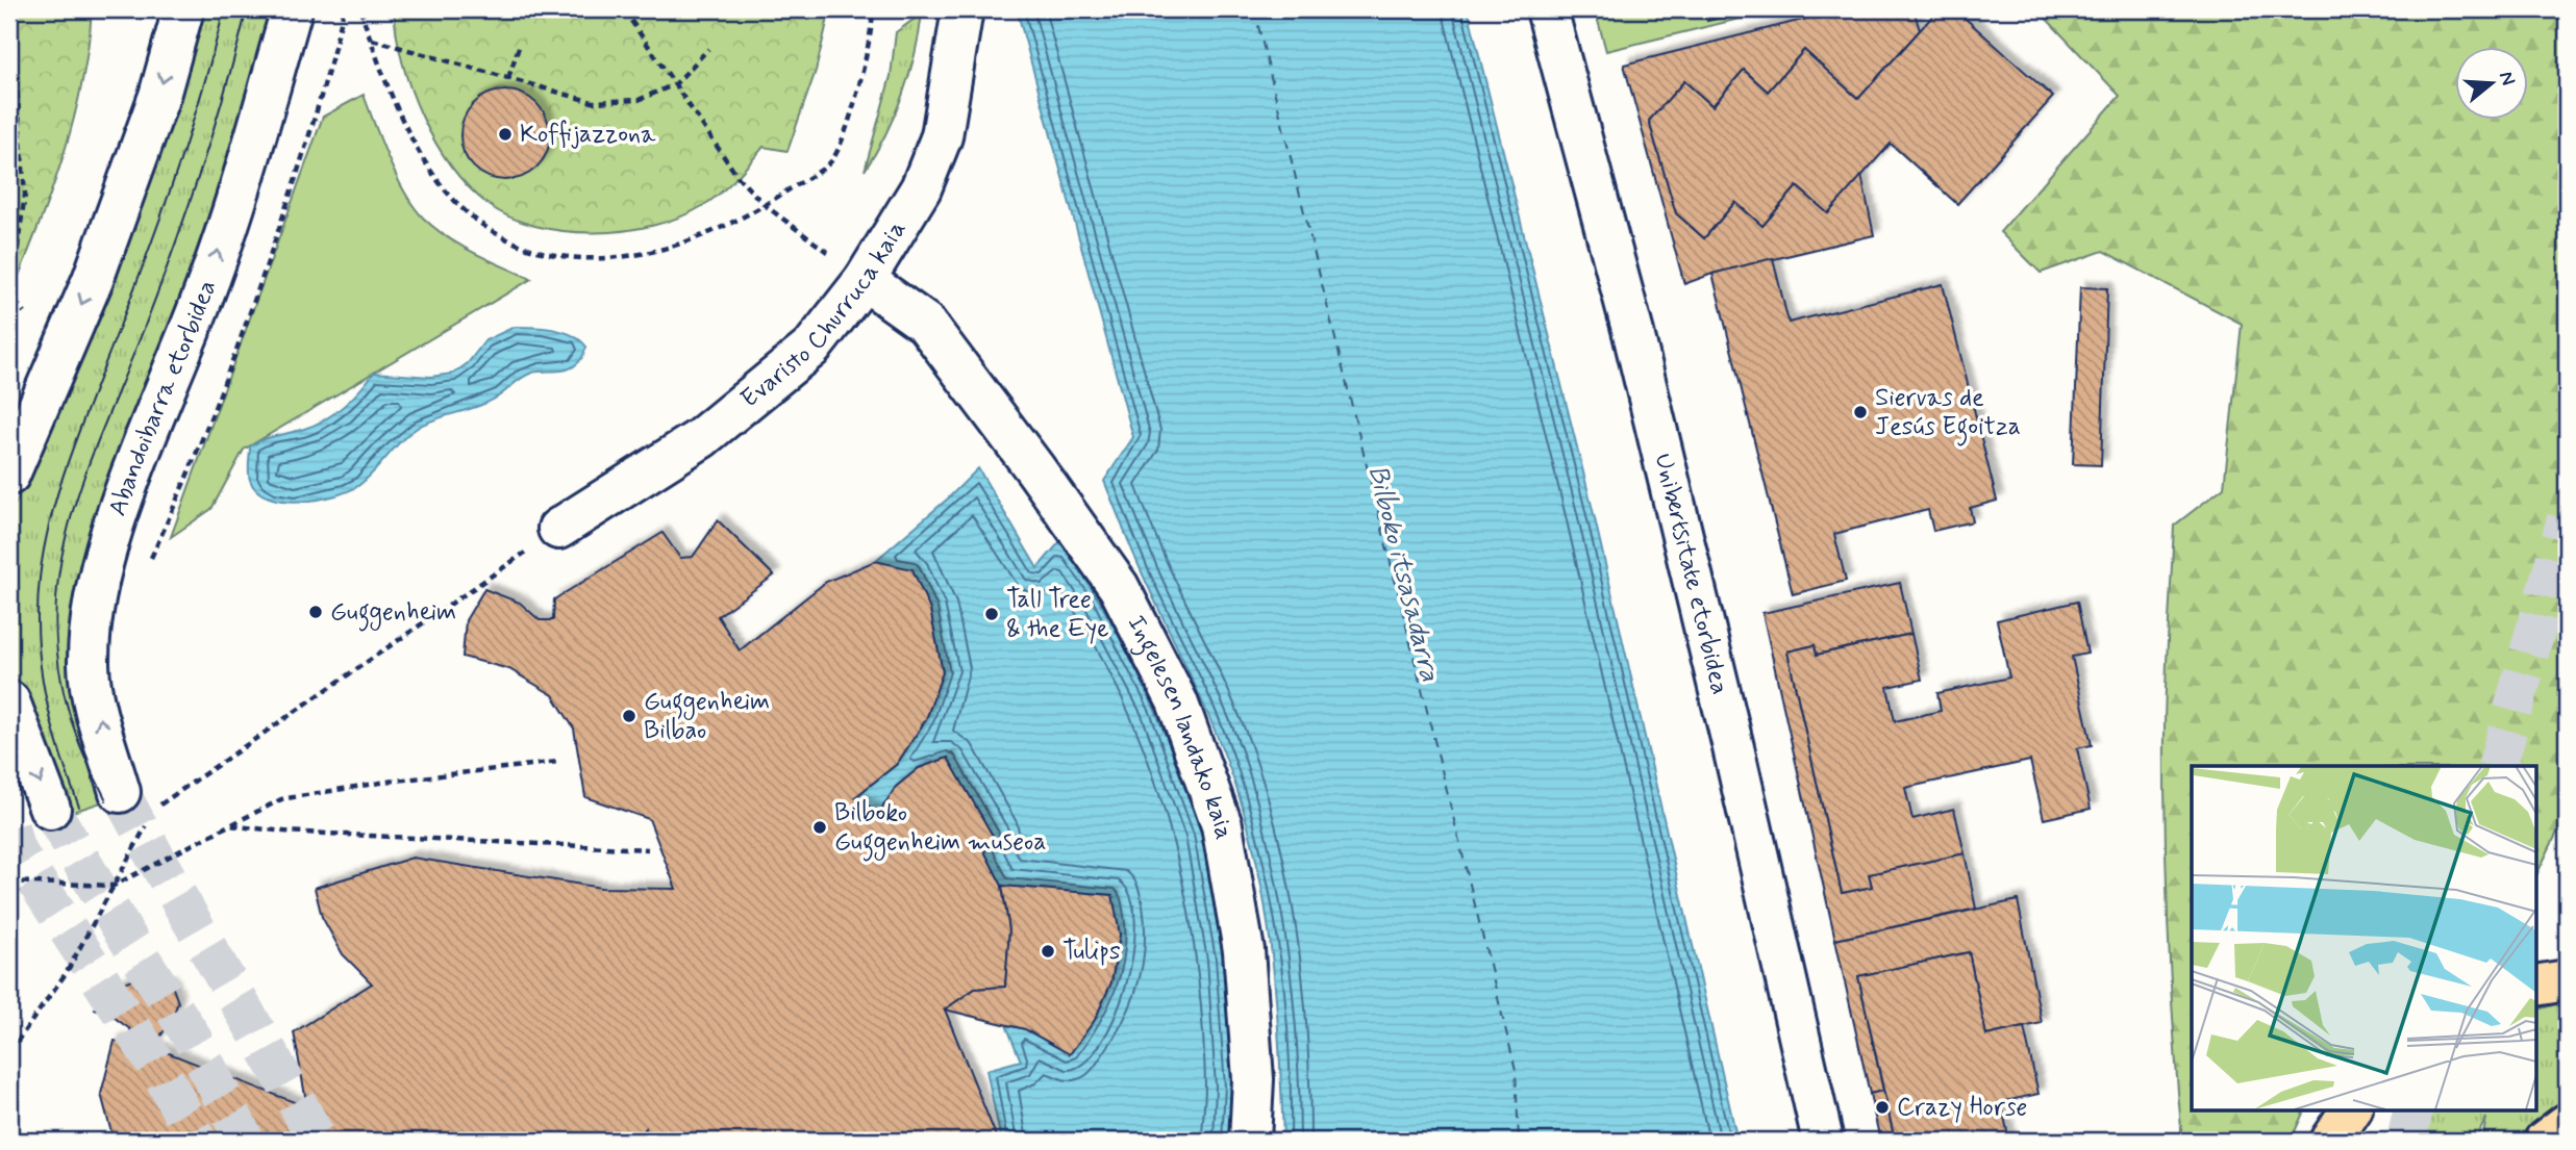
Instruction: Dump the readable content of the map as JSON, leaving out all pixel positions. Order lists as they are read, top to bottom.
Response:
{
  "streets": {
    "street": [
      "Evaristo Churruca kaia",
      "Abandoibarra etorbidea",
      "Unibertsitate etorbidea",
      "Ingelesen landako kaia"
    ]
  },
  "crossings": [
    ["Evaristo Churruca kaia", "Ingelesen landako kaia"]
  ],
  "water": ["Bilboko itsasadarra"],
  "places": [
    "Koffijazzona",
    "Siervas de Jesús Egoitza",
    "Guggenheim",
    "Tall Tree & the Eye",
    "Guggenheim Bilbao",
    "Bilboko Guggenheim museoa",
    "Tulips",
    "Crazy Horse"
  ],
  "north": "right"
}
